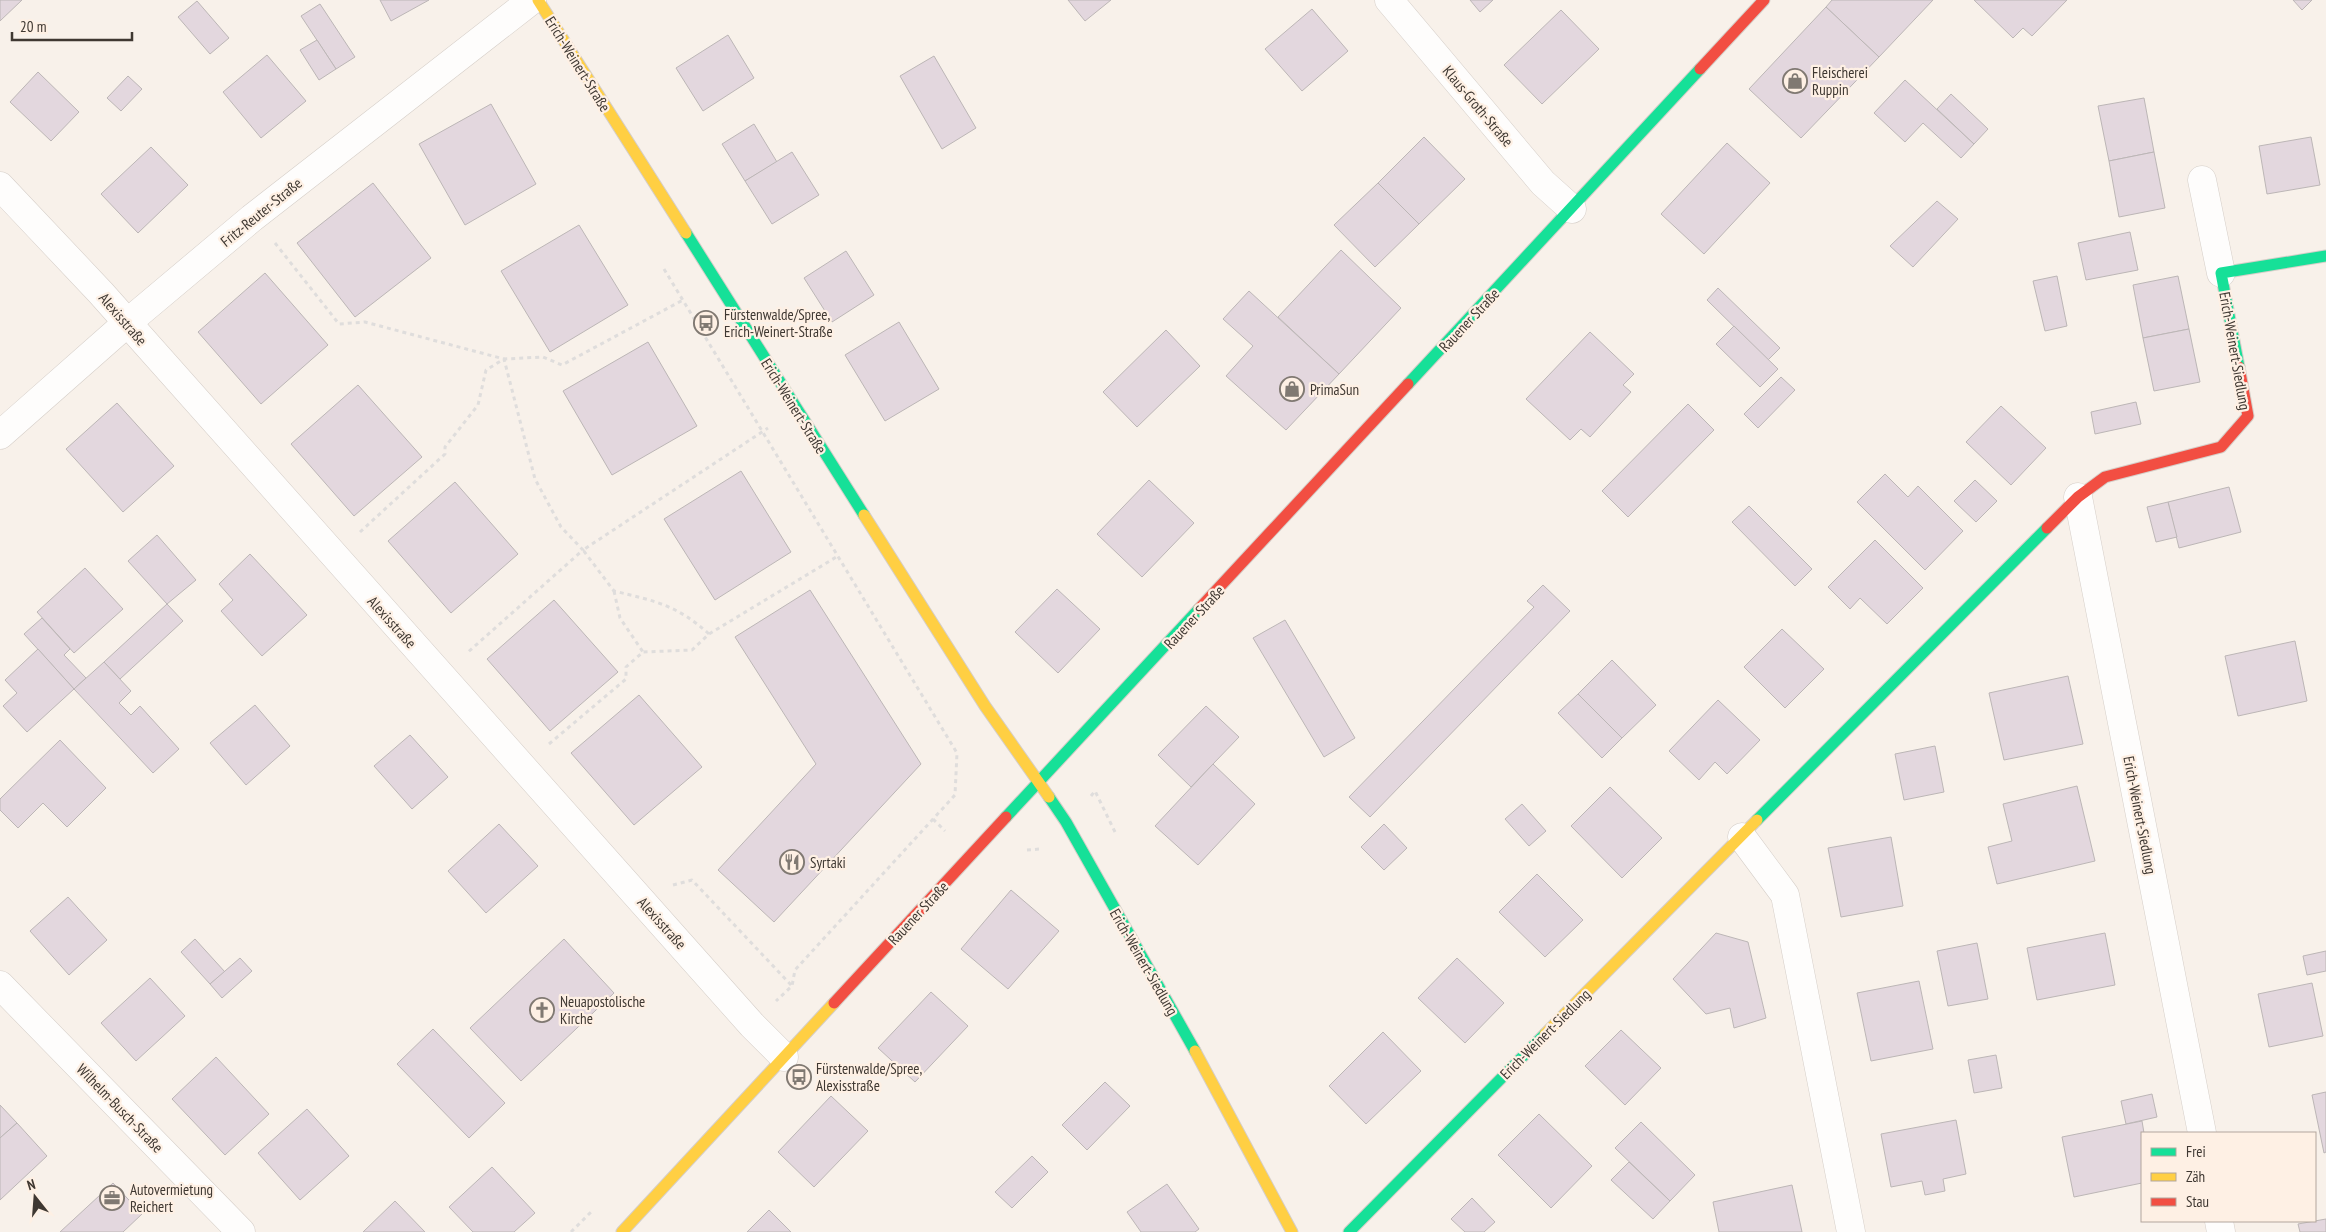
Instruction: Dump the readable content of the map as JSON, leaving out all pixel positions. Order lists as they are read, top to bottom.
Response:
{
  "streets": {
    "main road": ["Erich-Weinert-Straße", "Rauener Straße", "Erich-Weinert-Siedlung"],
    "street": [
      "Klaus-Groth-Straße",
      "Fritz-Reuter-Straße",
      "Alexisstraße",
      "Wilhelm-Busch-Straße"
    ]
  },
  "crossings": [
    ["Erich-Weinert-Straße", "Rauener Straße"],
    ["Erich-Weinert-Straße", "Erich-Weinert-Siedlung"],
    ["Klaus-Groth-Straße", "Rauener Straße"],
    ["Fritz-Reuter-Straße", "Alexisstraße"],
    ["Alexisstraße", "Rauener Straße"],
    ["Rauener Straße", "Erich-Weinert-Siedlung"]
  ],
  "places": {
    "shop": ["Fleischerei Ruppin", "PrimaSun"],
    "bus stop": ["Fürstenwalde/Spree, Erich-Weinert-Straße", "Fürstenwalde/Spree, Alexisstraße"],
    "restaurant": ["Syrtaki"],
    "church": ["Neuapostolische Kirche"],
    "office": ["Autovermietung Reichert"]
  },
  "legend": ["Frei", "Zäh", "Stau"],
  "scale_bar": "20 m",
  "north": "top"
}
